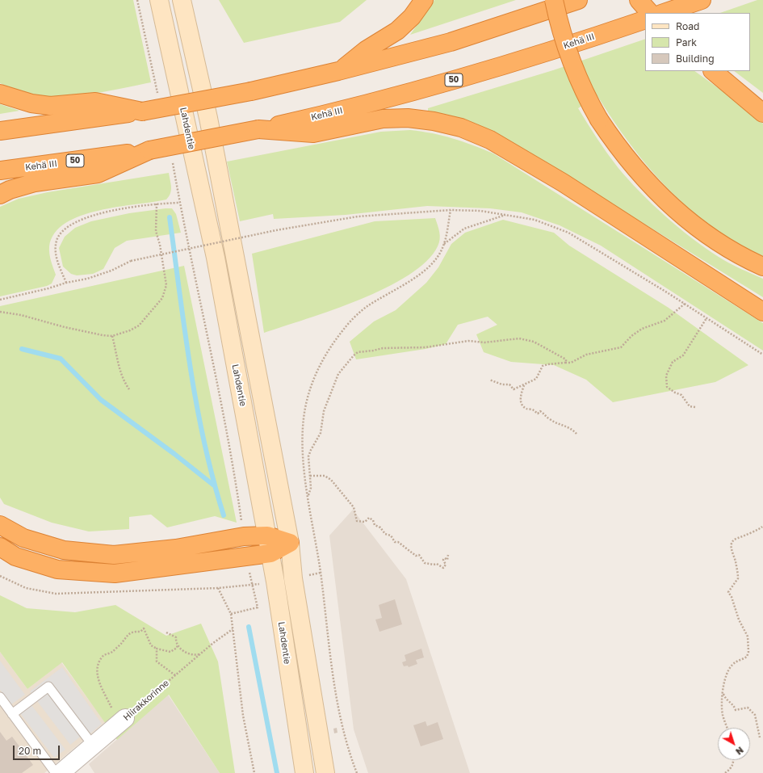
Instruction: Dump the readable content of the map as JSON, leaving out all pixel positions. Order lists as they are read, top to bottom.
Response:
{
  "streets": {
    "highway": ["Kehä III", "50"],
    "main road": ["Lahdentie"],
    "street": ["Hiirakkorinne"]
  },
  "legend": ["Road", "Park", "Building"],
  "scale_bar": "20 m",
  "north": "bottom right"
}
